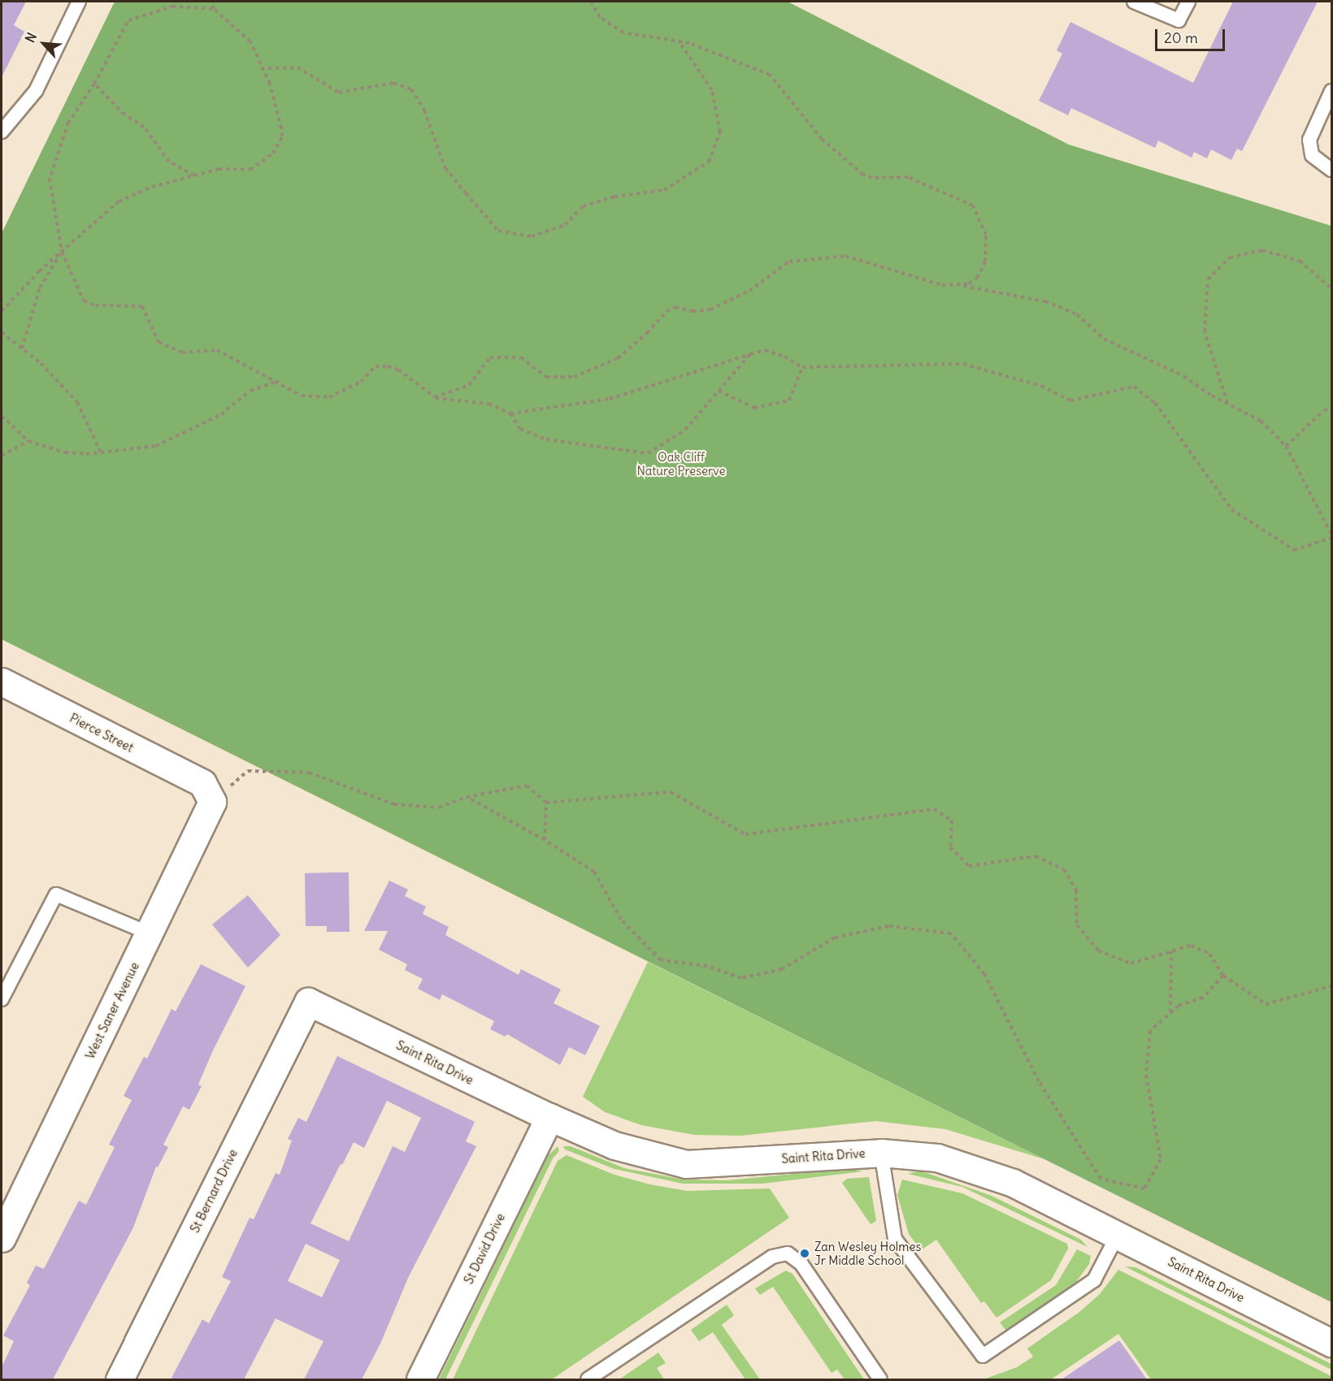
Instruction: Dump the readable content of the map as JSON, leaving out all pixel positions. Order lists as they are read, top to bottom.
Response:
{
  "streets": {
    "street": [
      "Pierce Street",
      "West Saner Avenue",
      "Saint Rita Drive",
      "St Bernard Drive",
      "St David Drive"
    ]
  },
  "crossings": [
    ["Pierce Street", "West Saner Avenue"],
    ["Saint Rita Drive", "St Bernard Drive"],
    ["Saint Rita Drive", "St David Drive"]
  ],
  "parks": ["Oak Cliff Nature Preserve"],
  "places": ["Zan Wesley Holmes Jr Middle School"],
  "scale_bar": "20 m",
  "north": "top left"
}
